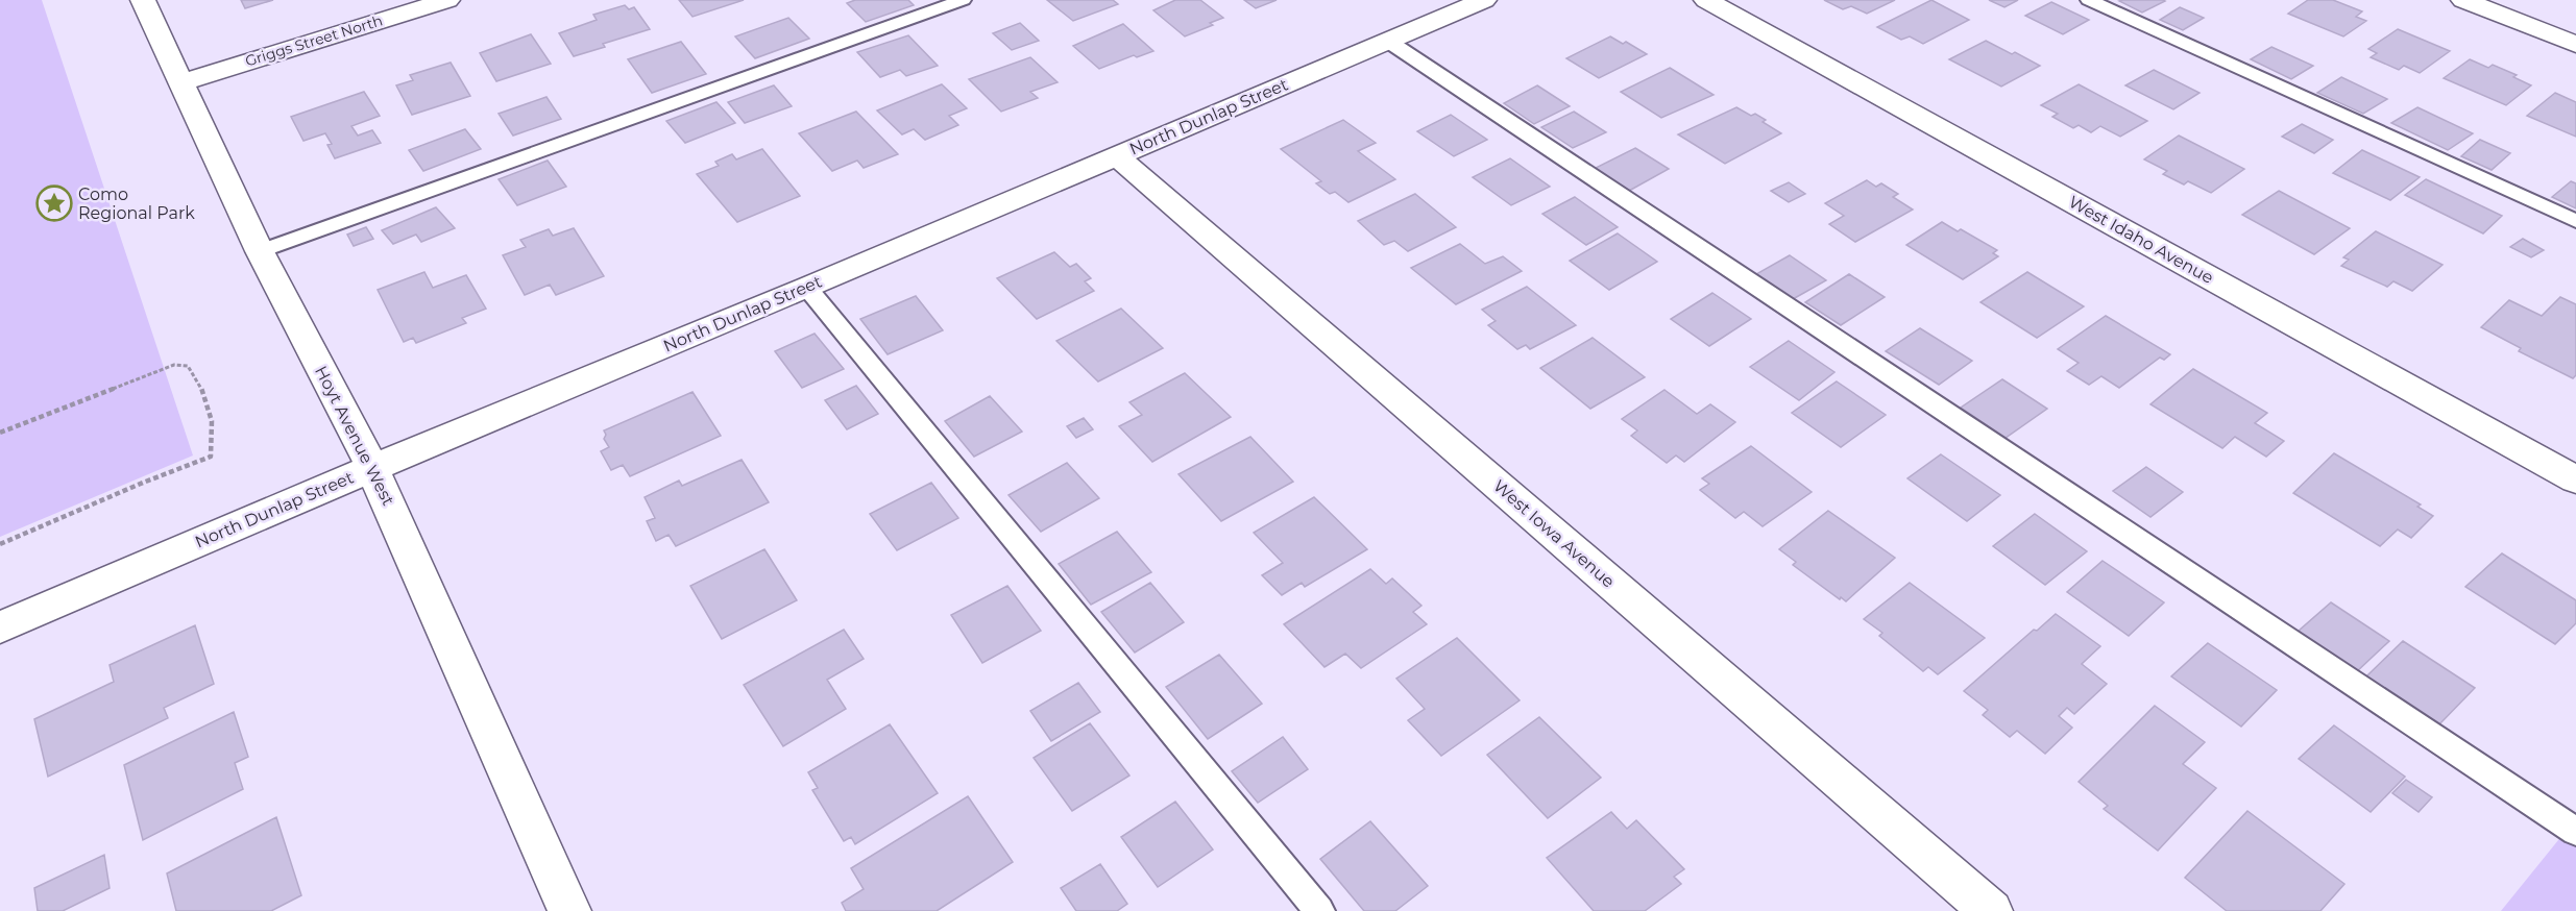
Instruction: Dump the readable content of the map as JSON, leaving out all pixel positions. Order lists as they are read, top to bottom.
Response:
{
  "streets": {
    "street": [
      "Griggs Street North",
      "North Dunlap Street",
      "West Idaho Avenue",
      "Hoyt Avenue West",
      "West Iowa Avenue"
    ]
  },
  "crossings": [
    ["Griggs Street North", "Hoyt Avenue West"],
    ["North Dunlap Street", "Hoyt Avenue West"],
    ["North Dunlap Street", "West Iowa Avenue"]
  ],
  "places": {
    "place": ["Como Regional Park"]
  }
}
